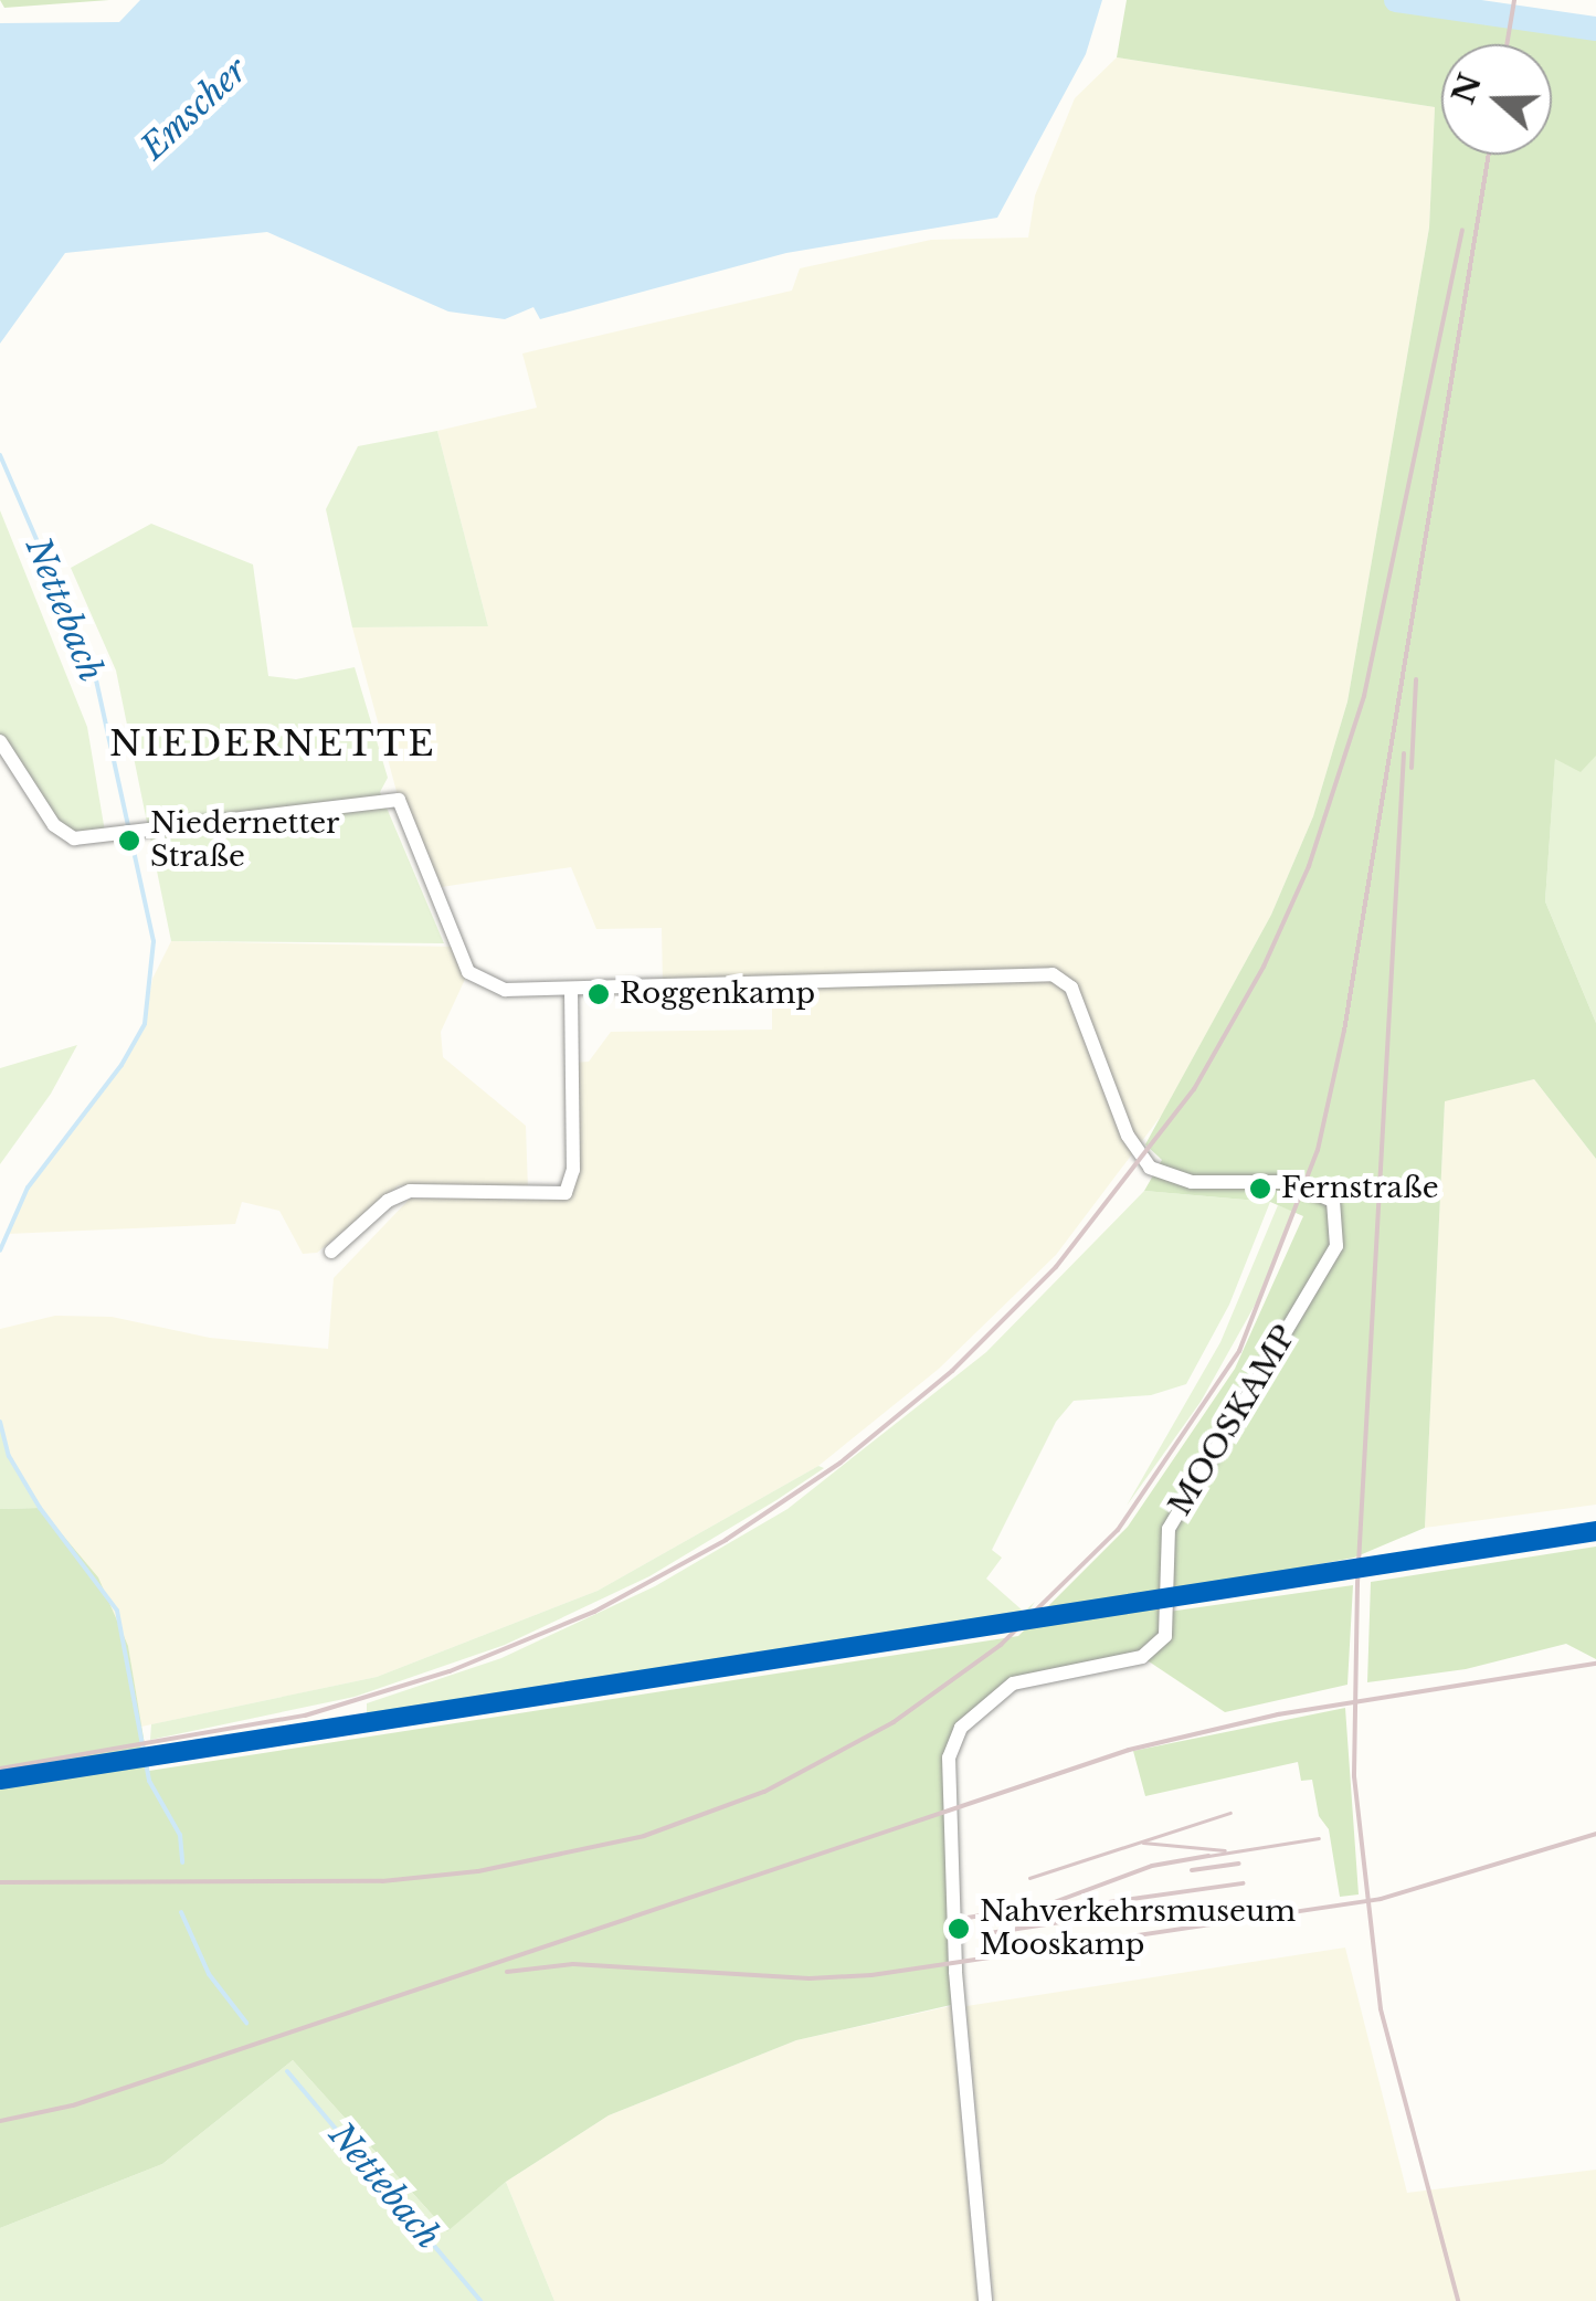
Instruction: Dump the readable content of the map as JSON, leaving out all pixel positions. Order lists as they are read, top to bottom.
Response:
{
  "streets": {
    "street": ["MOOSKAMP"]
  },
  "districts": ["NIEDERNETTE"],
  "water": ["Emscher", "Nettebach"],
  "places": [
    "Niedernetter Straße",
    "Roggenkamp",
    "Fernstraße",
    "Nahverkehrsmuseum Mooskamp"
  ],
  "north": "left"
}
